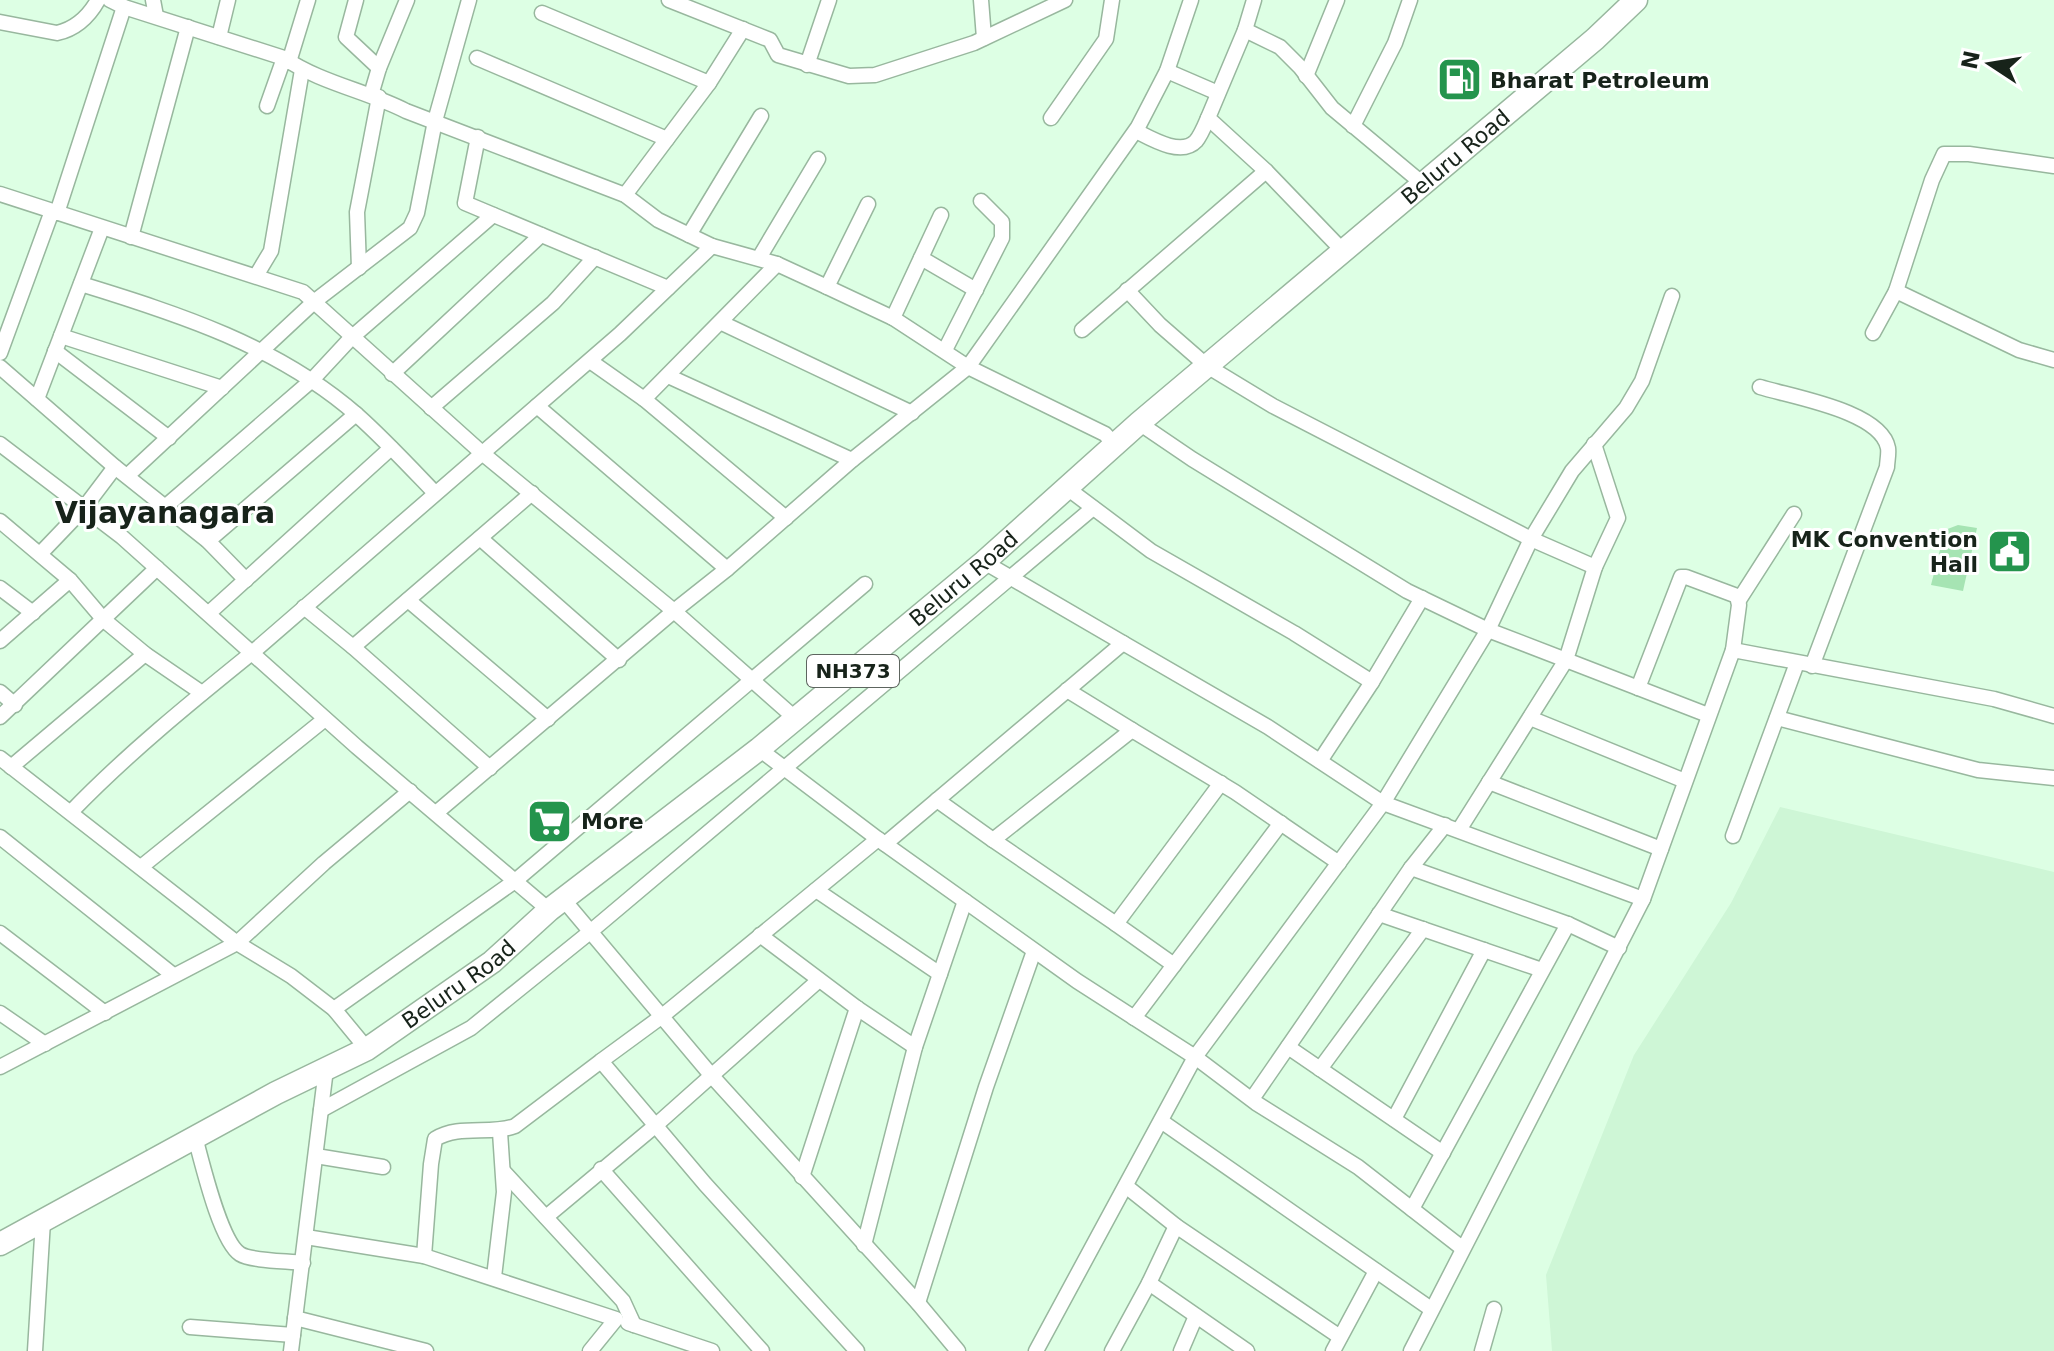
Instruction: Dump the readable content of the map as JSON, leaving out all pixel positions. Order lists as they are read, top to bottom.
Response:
{
  "streets": {
    "highway": ["Beluru Road", "NH373"]
  },
  "districts": ["Vijayanagara"],
  "places": {
    "fuel station": ["Bharat Petroleum"],
    "public building": ["MK Convention Hall"],
    "supermarket": ["More"]
  },
  "north": "left"
}
